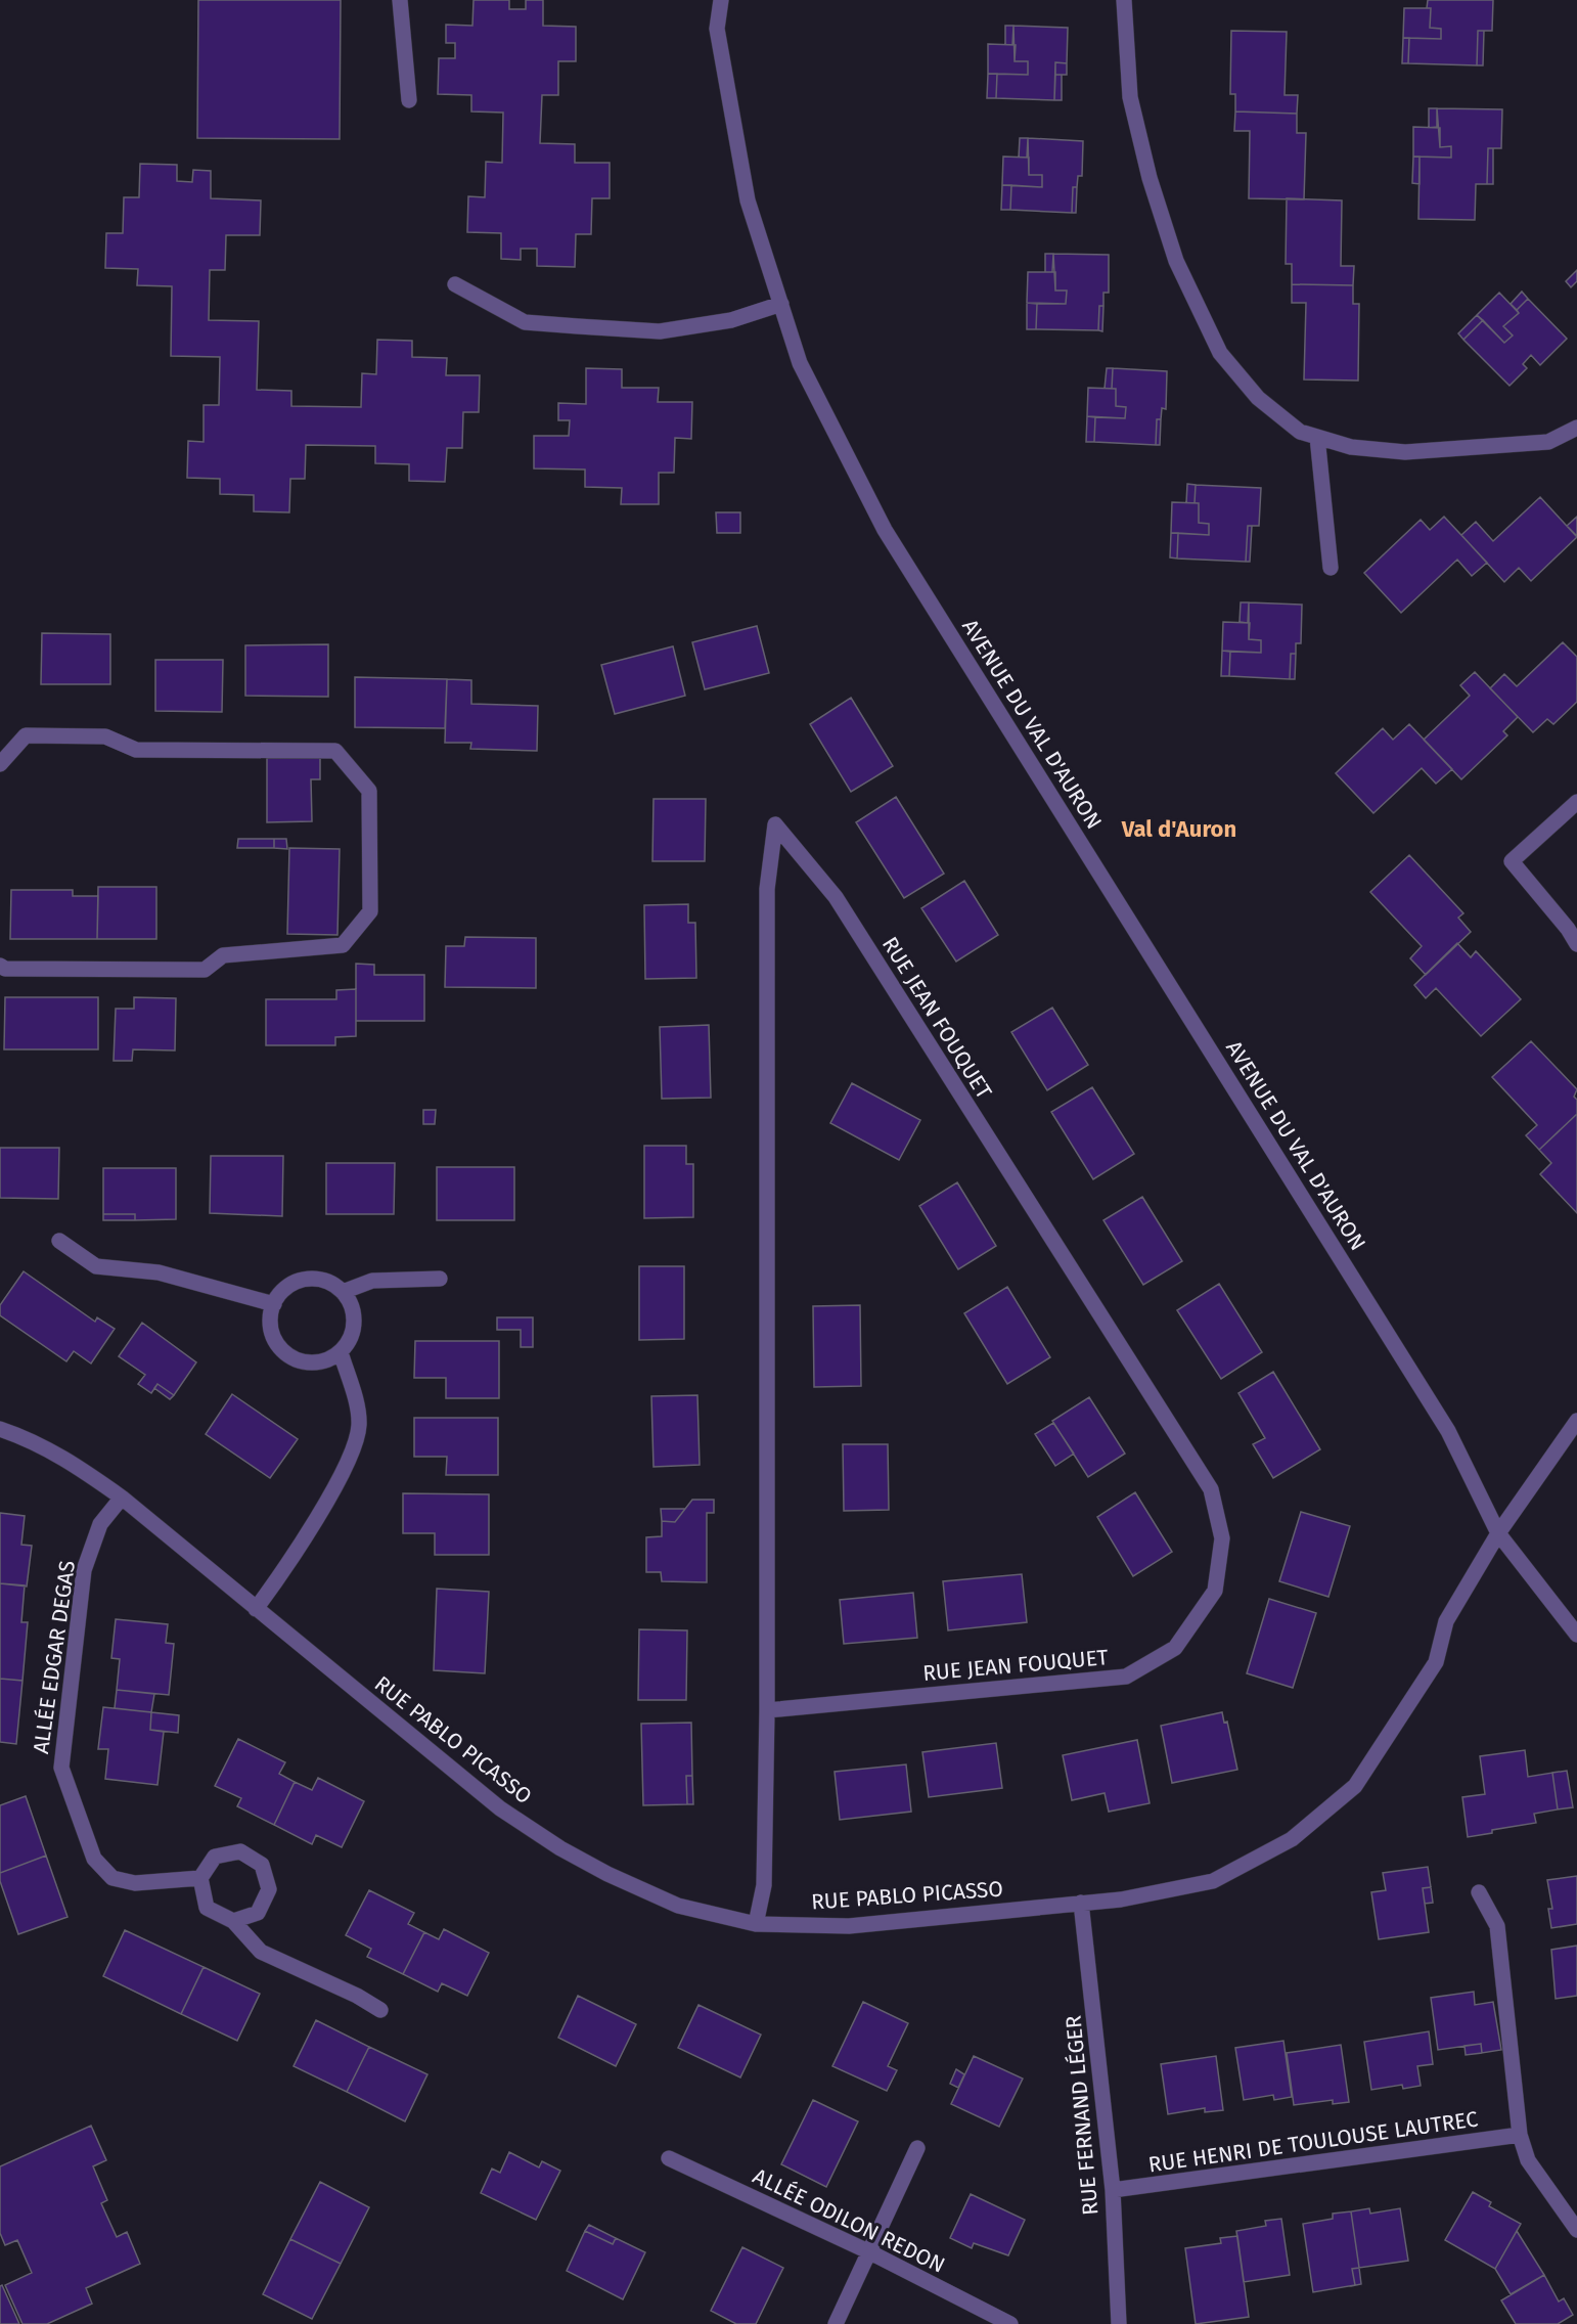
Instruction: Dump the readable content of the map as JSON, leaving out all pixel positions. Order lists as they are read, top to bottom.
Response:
{
  "streets": {
    "street": [
      "AVENUE DU VAL D'AURON",
      "RUE JEAN FOUQUET",
      "ALLÉE EDGAR DEGAS",
      "RUE PABLO PICASSO",
      "RUE FERNAND LÉGER",
      "RUE HENRI DE TOULOUSE LAUTREC",
      "ALLÉE ODILON REDON"
    ]
  },
  "crossings": [
    ["AVENUE DU VAL D'AURON", "RUE PABLO PICASSO"],
    ["RUE JEAN FOUQUET", "RUE PABLO PICASSO"],
    ["ALLÉE EDGAR DEGAS", "RUE PABLO PICASSO"],
    ["RUE PABLO PICASSO", "RUE FERNAND LÉGER"],
    ["RUE FERNAND LÉGER", "RUE HENRI DE TOULOUSE LAUTREC"]
  ],
  "districts": ["Val d'Auron"]
}
